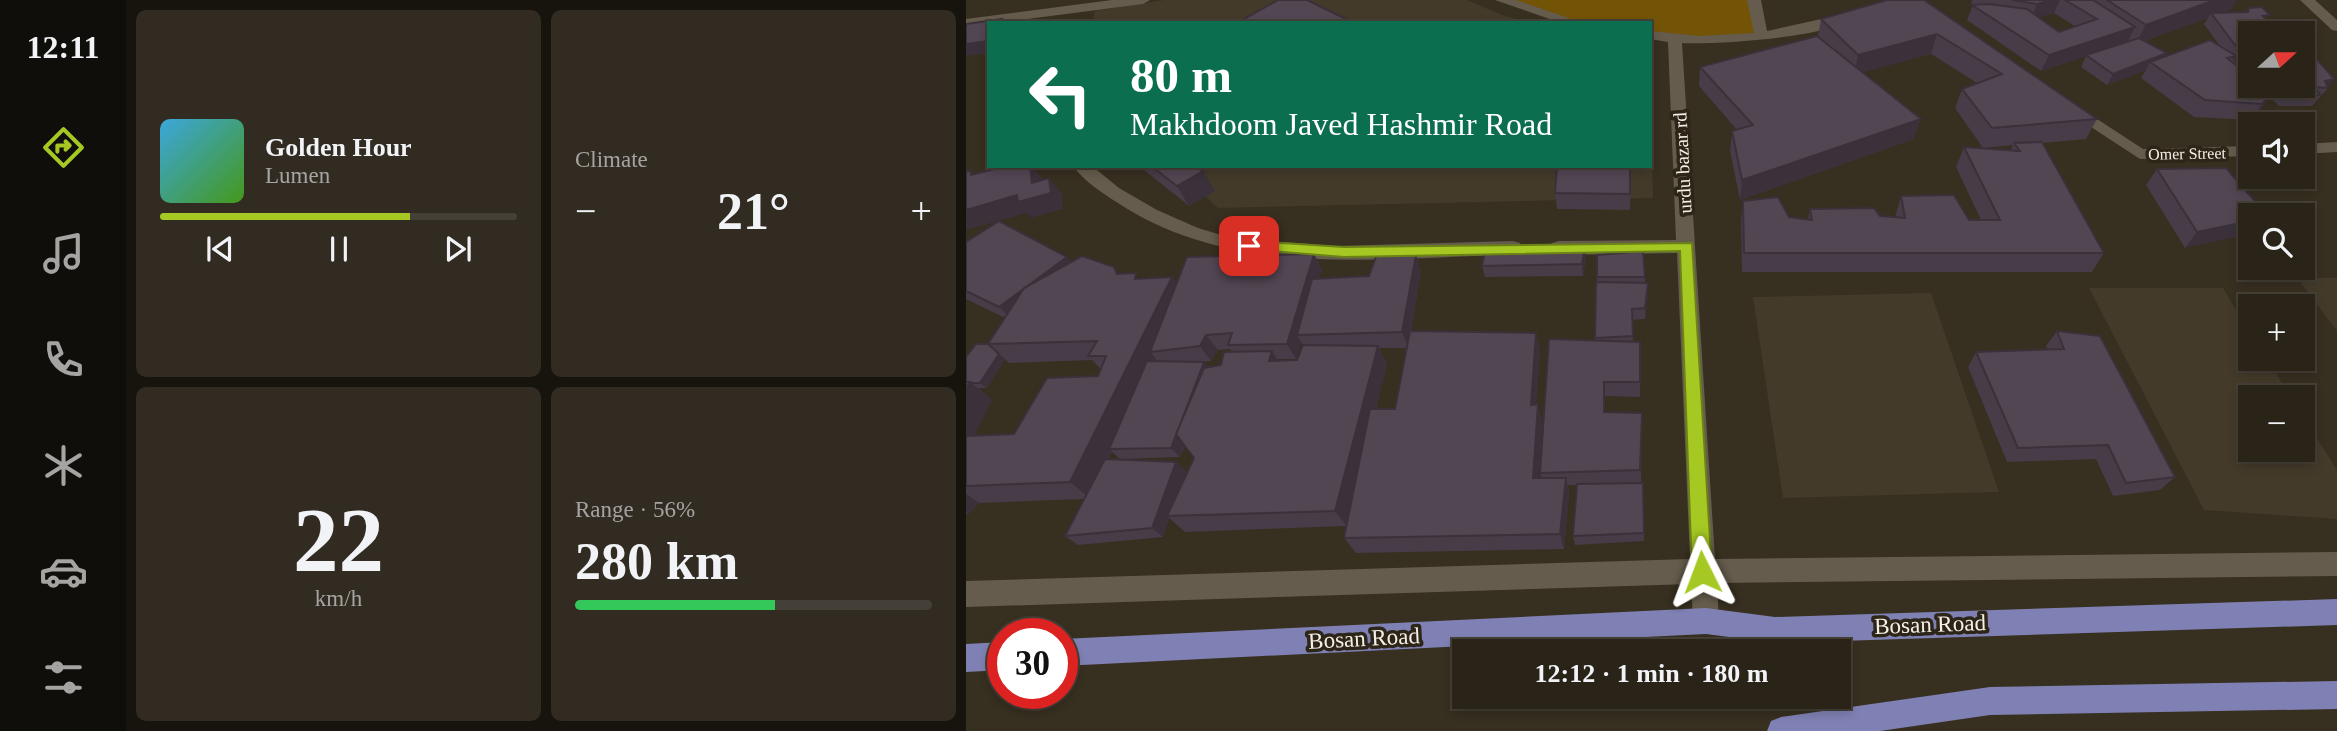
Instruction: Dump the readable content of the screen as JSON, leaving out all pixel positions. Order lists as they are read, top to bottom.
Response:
{
  "streets": {
    "main road": ["Bosan Road"],
    "street": ["Omer Street", "urdu bazar rd"]
  },
  "crossings": [
    ["urdu bazar rd", "Bosan Road"]
  ],
  "north": "right",
  "page": {
    "tabs": "12:11",
    "tile": [
      "Climate",
      ["22", "km/h"],
      ["Range · 56%", "280 km"]
    ],
    "map_buttons": ["+", "−"],
    "turn": ["80 m", "Makhdoom Javed Hashmir Road"],
    "song": ["Golden Hour", "Lumen"],
    "heat": ["−", "21°", "+"],
    "limit": "30",
    "trip": "12:12 · 1 min · 180 m"
  }
}
